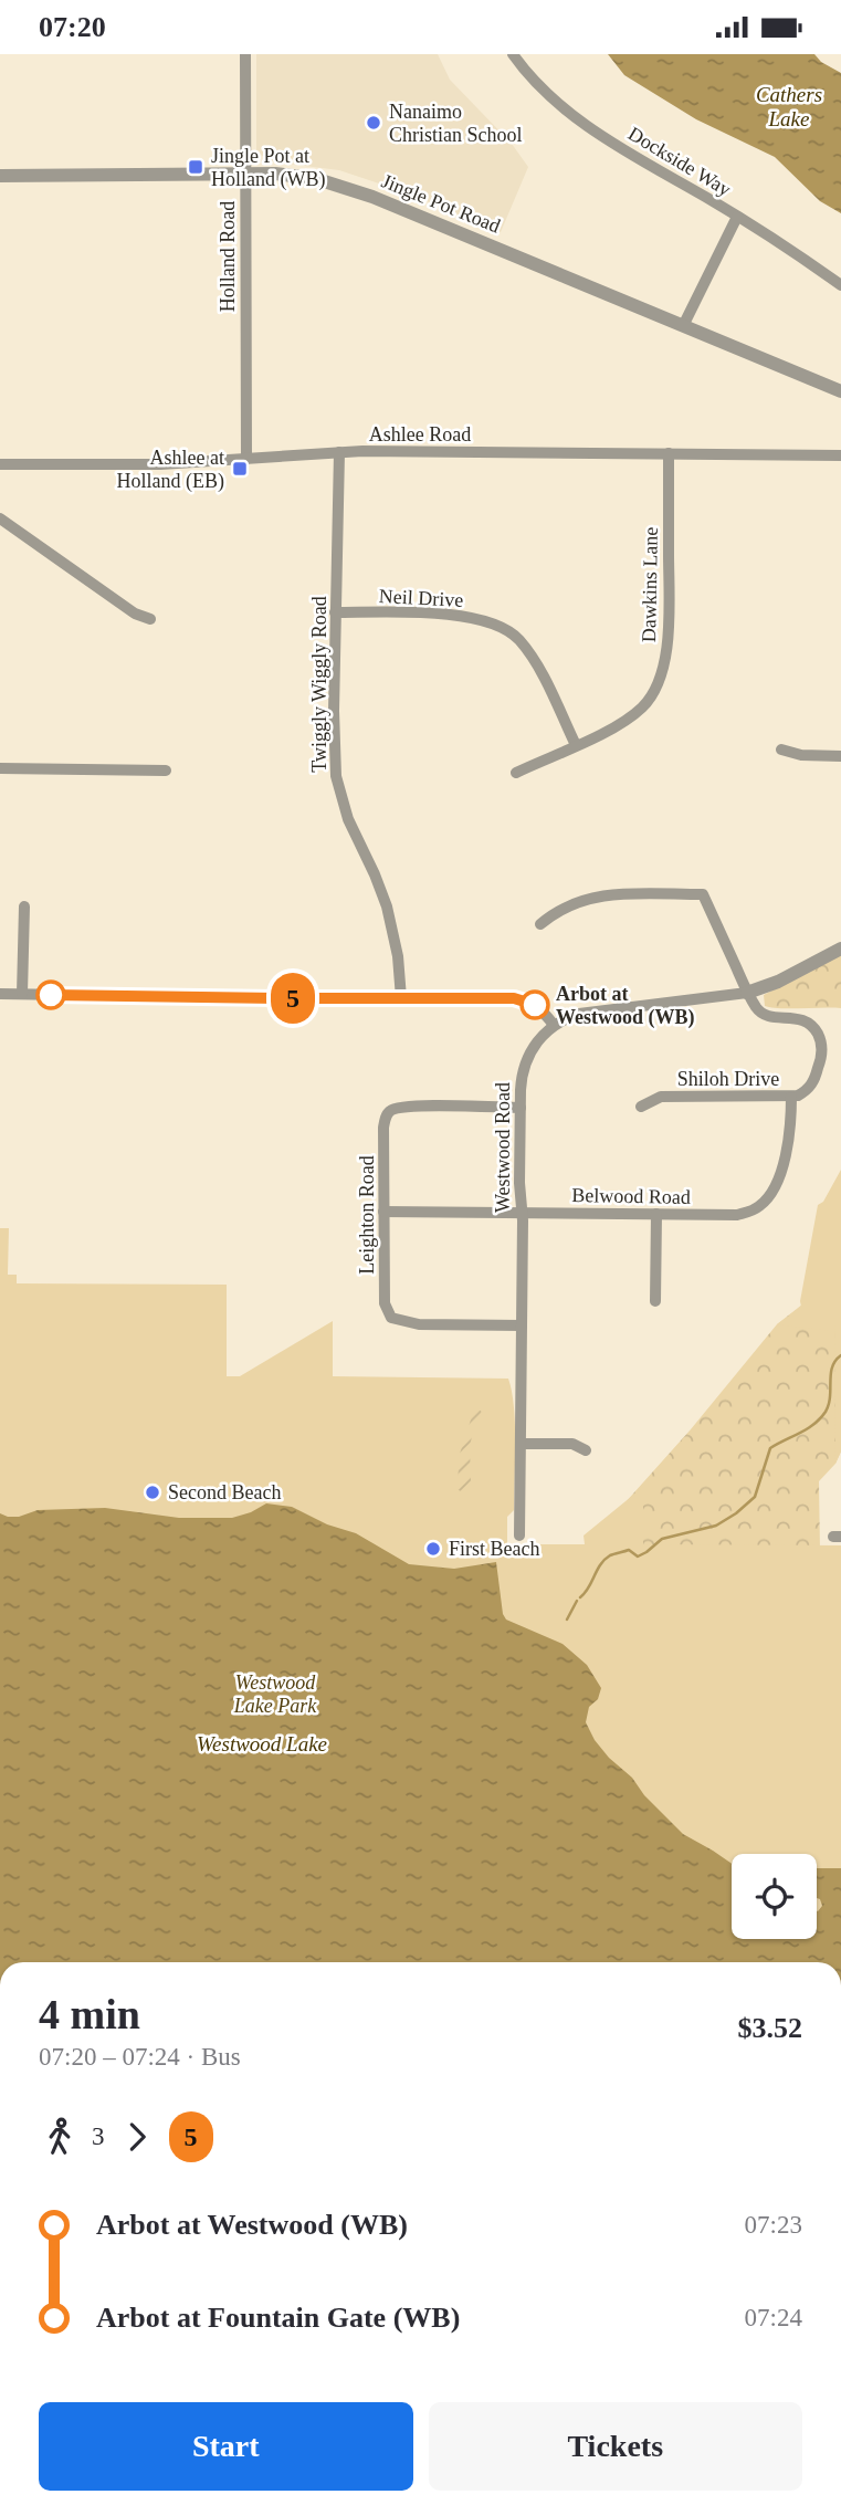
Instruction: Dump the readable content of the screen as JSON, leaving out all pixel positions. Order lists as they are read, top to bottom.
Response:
{
  "streets": {
    "street": [
      "Dockside Way",
      "Jingle Pot Road",
      "Holland Road",
      "Ashlee Road",
      "Dawkins Lane",
      "Neil Drive",
      "Twiggly Wiggly Road",
      "Shiloh Drive",
      "Westwood Road",
      "Belwood Road",
      "Leighton Road"
    ]
  },
  "crossings": [
    ["Jingle Pot Road", "Holland Road"],
    ["Holland Road", "Ashlee Road"],
    ["Ashlee Road", "Dawkins Lane"],
    ["Ashlee Road", "Twiggly Wiggly Road"],
    ["Dawkins Lane", "Neil Drive"],
    ["Neil Drive", "Twiggly Wiggly Road"],
    ["Shiloh Drive", "Belwood Road"],
    ["Westwood Road", "Belwood Road"],
    ["Westwood Road", "Leighton Road"],
    ["Belwood Road", "Leighton Road"]
  ],
  "water": ["Cathers Lake", "Westwood Lake"],
  "parks": ["Westwood Lake Park"],
  "places": {
    "other": [
      "Nanaimo Christian School",
      "Arbot at Westwood (WB)",
      "Second Beach",
      "First Beach"
    ],
    "transit": ["Jingle Pot at Holland (WB)", "Ashlee at Holland (EB)"]
  },
  "lines": ["bus line 5"],
  "page": {
    "status": "07:20",
    "on_map": "5",
    "heading": ["4 min", "07:20 – 07:24 · Bus", "$3.52"],
    "legs": ["3", "5"],
    "list": [
      {
        "name": "Arbot at Westwood (WB)",
        "value": "07:23"
      },
      {
        "name": "Arbot at Fountain Gate (WB)",
        "value": "07:24"
      }
    ],
    "buttons": ["Start", "Tickets"]
  }
}
